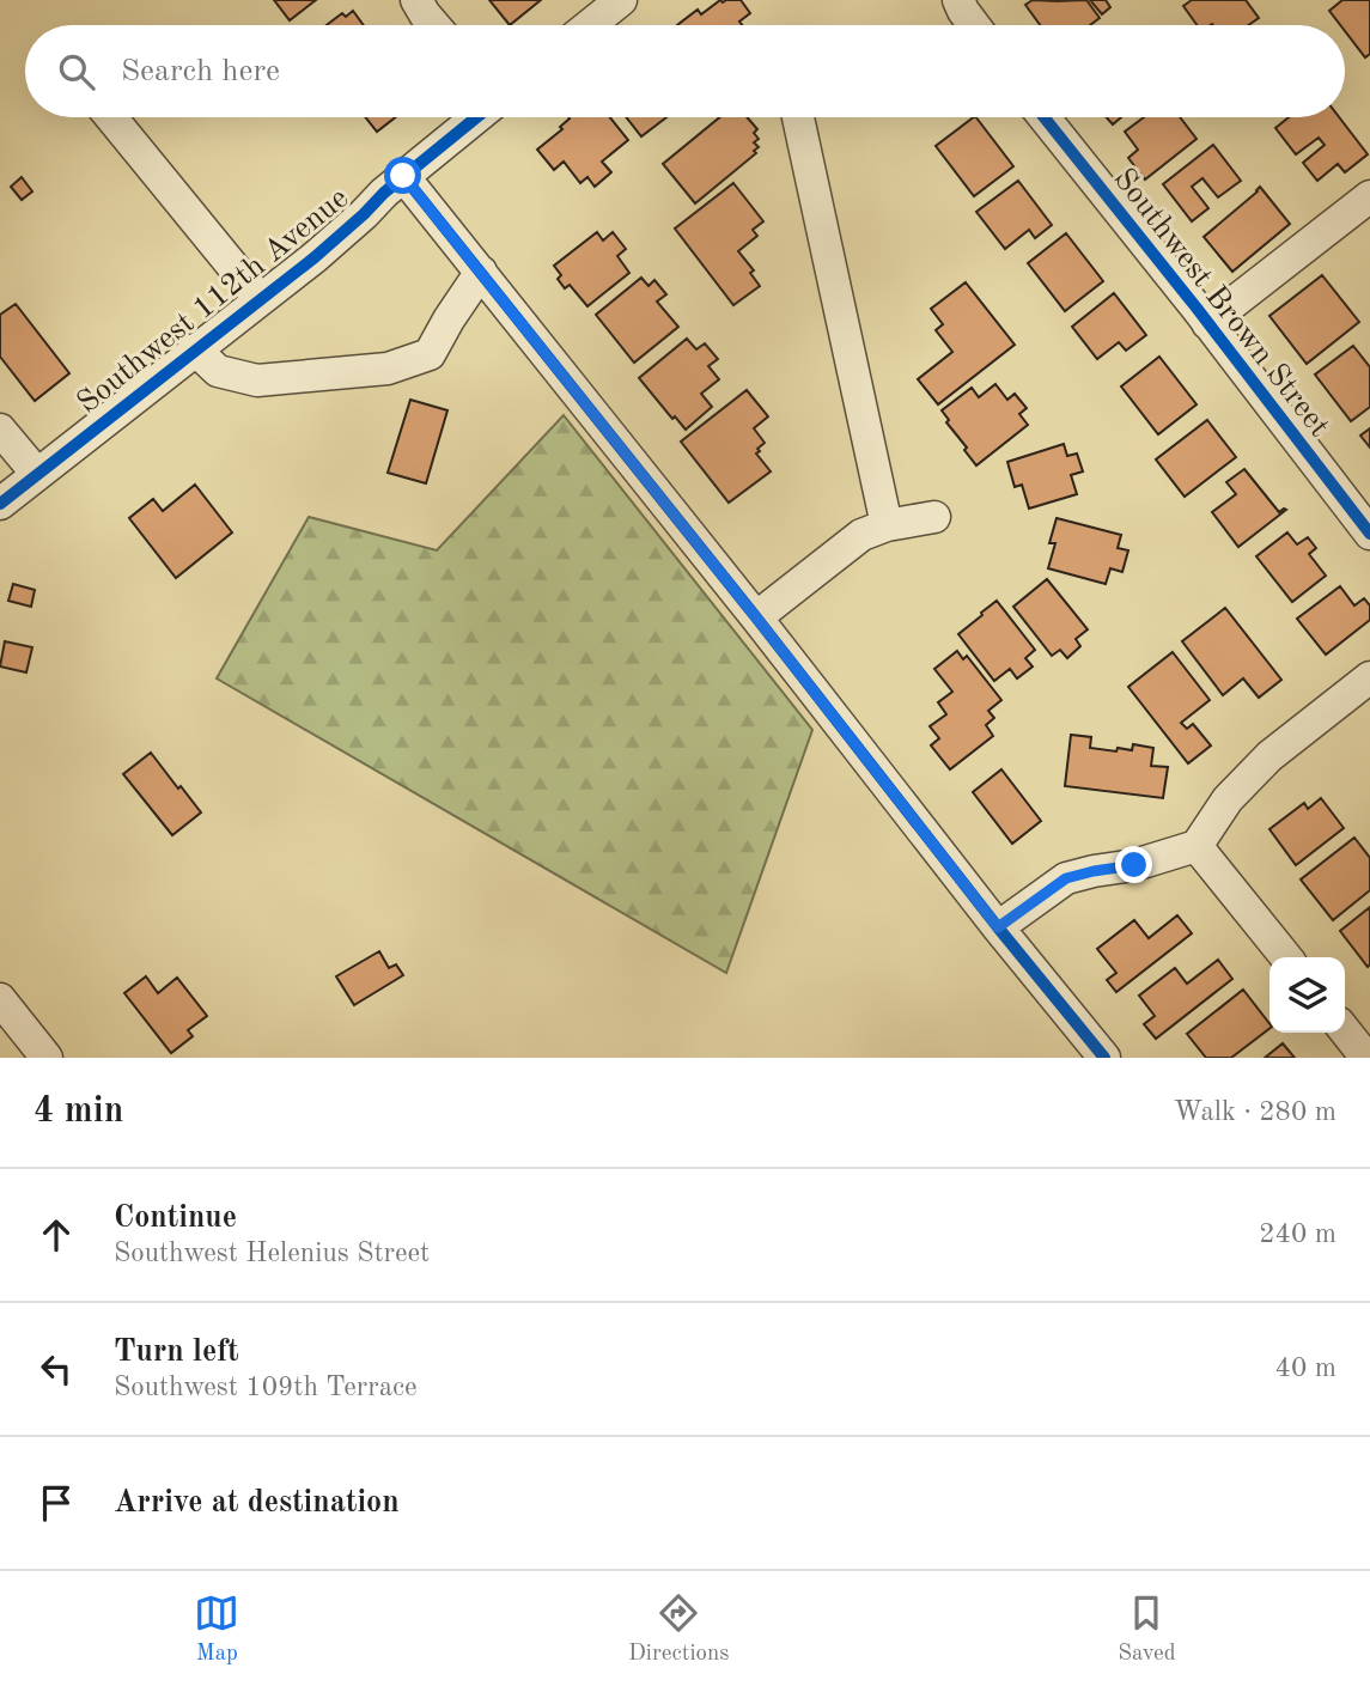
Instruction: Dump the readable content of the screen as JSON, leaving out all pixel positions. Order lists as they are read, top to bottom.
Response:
{
  "streets": {
    "street": ["Southwest 112th Avenue", "Southwest Brown Street"]
  },
  "page": {
    "search": "Search here",
    "heading": ["4 min", "Walk · 280 m"],
    "list": [
      ["Continue", "Southwest Helenius Street", "240 m"],
      ["Turn left", "Southwest 109th Terrace", "40 m"],
      "Arrive at destination"
    ],
    "nav": ["Map", "Directions", "Saved"]
  }
}
